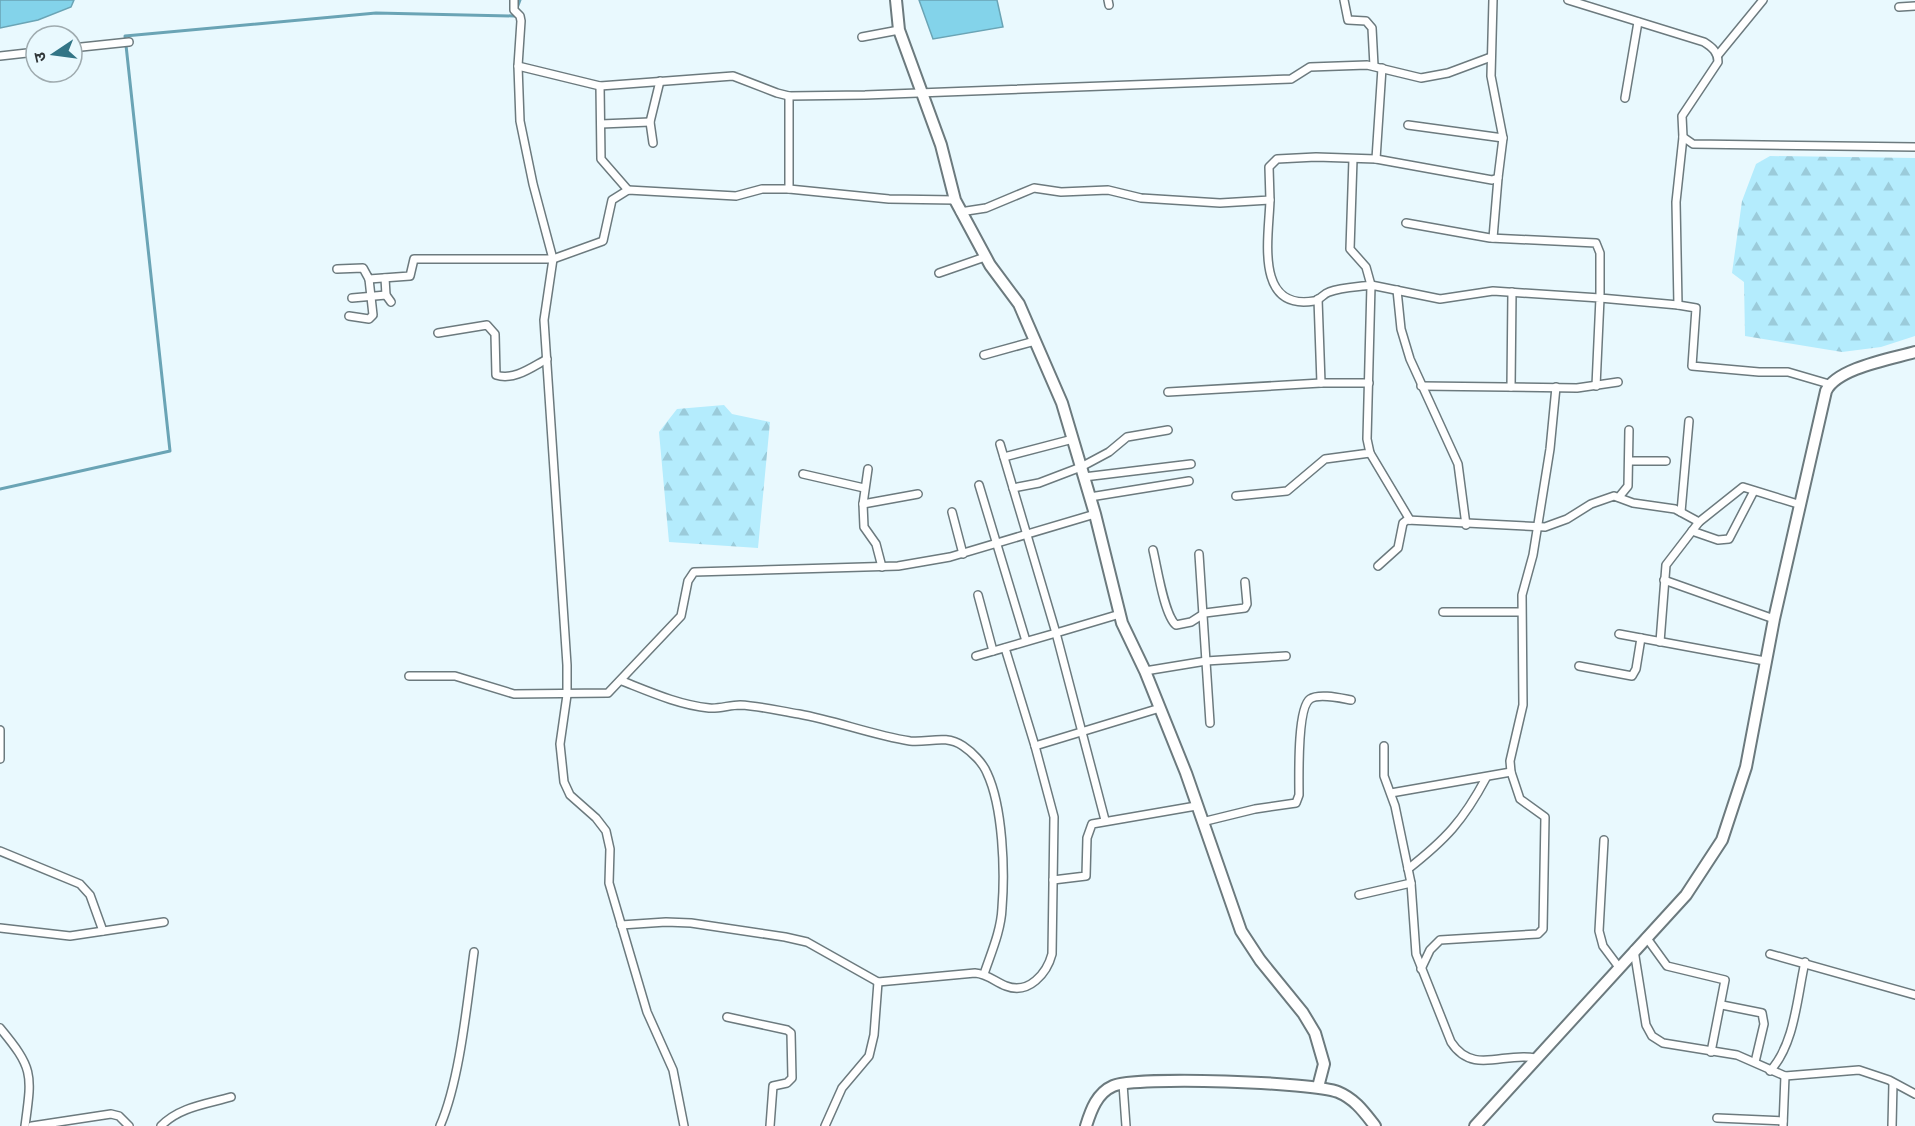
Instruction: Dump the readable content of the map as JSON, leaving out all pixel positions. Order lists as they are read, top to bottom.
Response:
{
  "north": "left"
}
